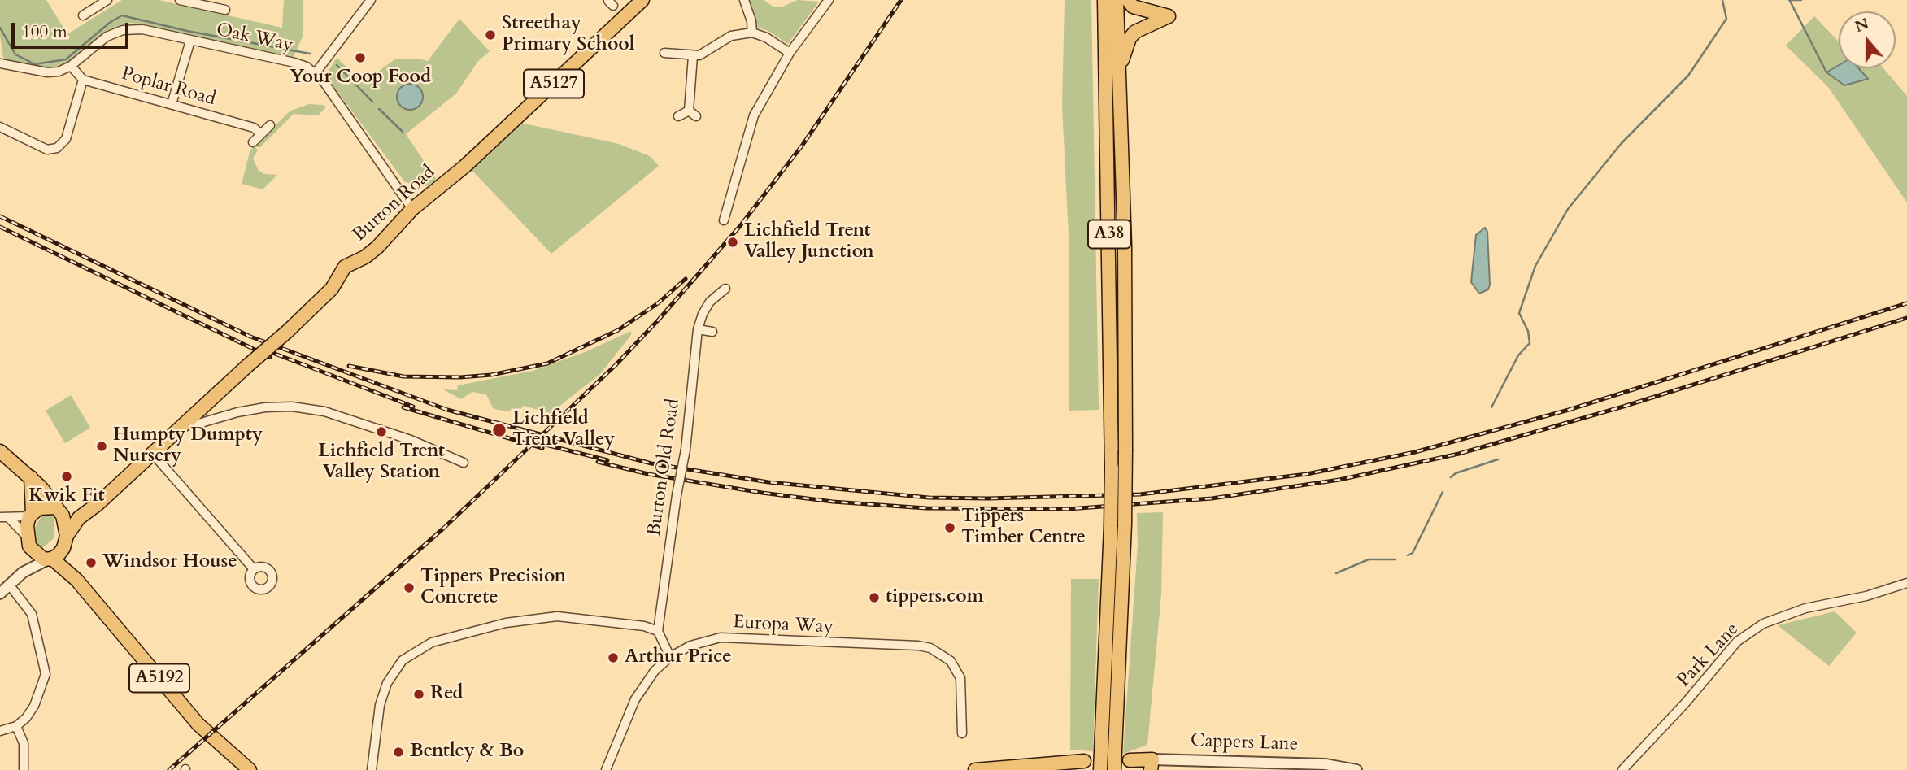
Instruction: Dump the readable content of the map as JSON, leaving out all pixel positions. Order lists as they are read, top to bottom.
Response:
{
  "streets": {
    "highway": [
      "A5127",
      "Burton Road",
      "A38",
      "A5192",
      "Cappers Lane"
    ],
    "street": [
      "Oak Way",
      "Poplar Road",
      "Burton Old Road",
      "Europa Way",
      "Park Lane"
    ]
  },
  "crossings": [
    ["Oak Way", "Burton Road"],
    ["A5127", "Burton Road"],
    ["A5127", "A5192"]
  ],
  "places": [
    "Streethay Primary School",
    "Your Coop Food",
    "Lichfield Trent Valley Junction",
    "Lichfield Trent Valley",
    "Lichfield Trent Valley Station",
    "Humpty Dumpty Nursery",
    "Kwik Fit",
    "Tippers Timber Centre",
    "Windsor House",
    "Tippers Precision Concrete",
    "tippers.com",
    "Arthur Price",
    "Red",
    "Bentley & Bo"
  ],
  "scale_bar": "100 m",
  "north": "top"
}
